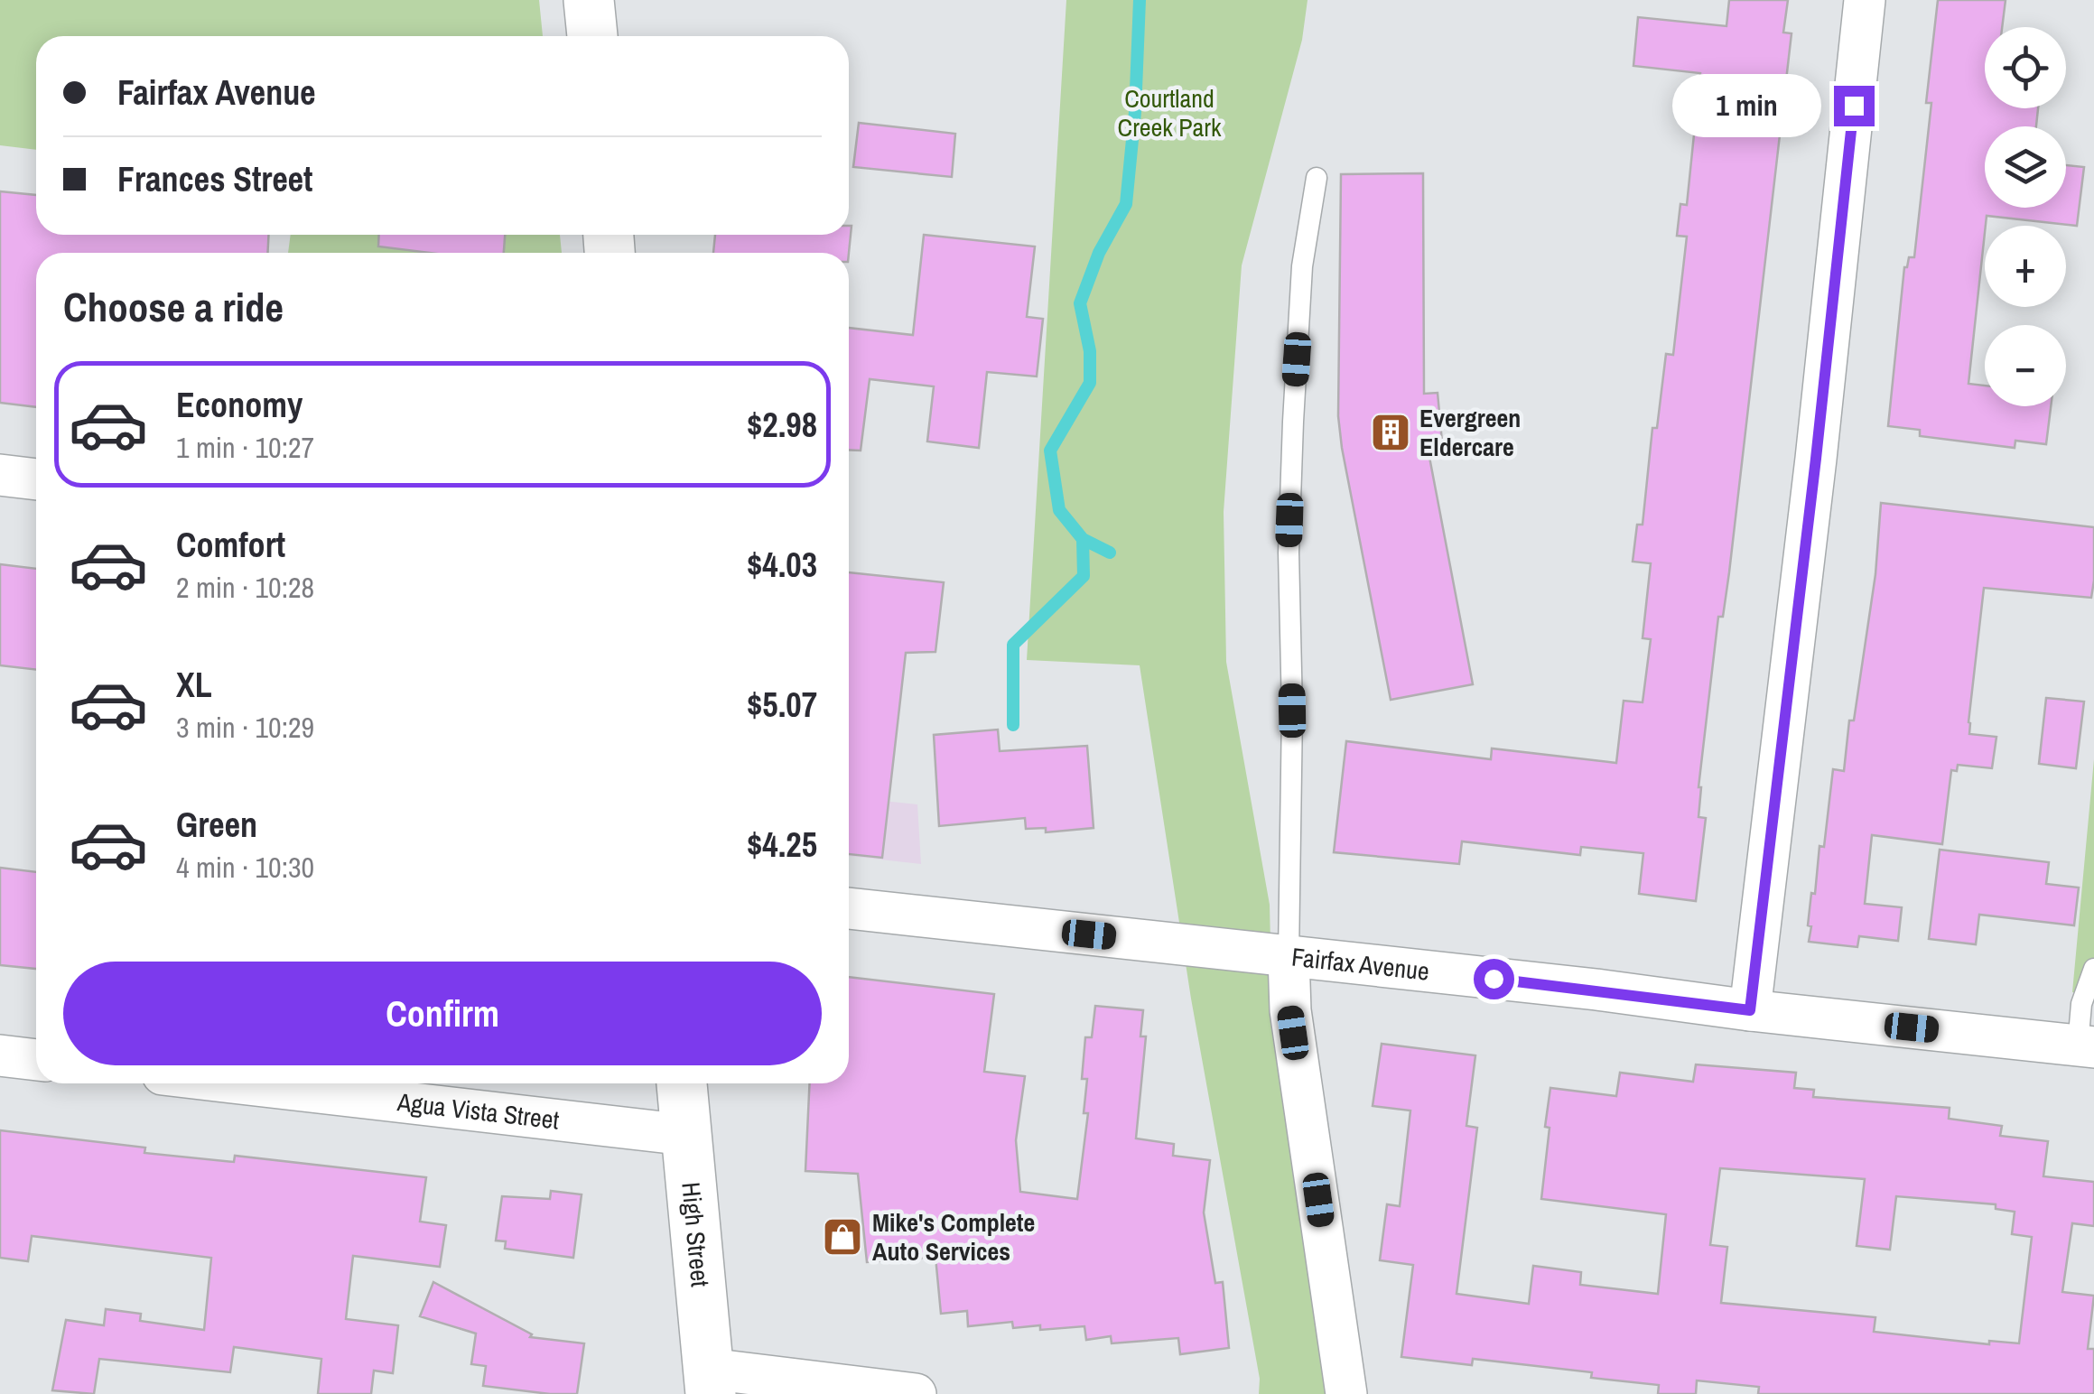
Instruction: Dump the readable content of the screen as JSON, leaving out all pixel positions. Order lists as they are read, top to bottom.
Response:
{
  "streets": {
    "main road": ["High Street"],
    "street": ["Fairfax Avenue", "Agua Vista Street"]
  },
  "crossings": [
    ["Agua Vista Street", "High Street"]
  ],
  "parks": ["Courtland Creek Park"],
  "places": {
    "building": ["Evergreen Eldercare"],
    "shop": ["Mike's Complete Auto Services"]
  },
  "page": {
    "map_buttons": ["+", "−"],
    "banner": ["Fairfax Avenue", "Frances Street"],
    "bubble": "1 min",
    "heading": "Choose a ride",
    "list": [
      {
        "name": "Economy",
        "note": "1 min · 10:27",
        "value": "$2.98"
      },
      {
        "name": "Comfort",
        "note": "2 min · 10:28",
        "value": "$4.03"
      },
      {
        "name": "XL",
        "note": "3 min · 10:29",
        "value": "$5.07"
      },
      {
        "name": "Green",
        "note": "4 min · 10:30",
        "value": "$4.25"
      }
    ],
    "buttons": "Confirm"
  }
}
